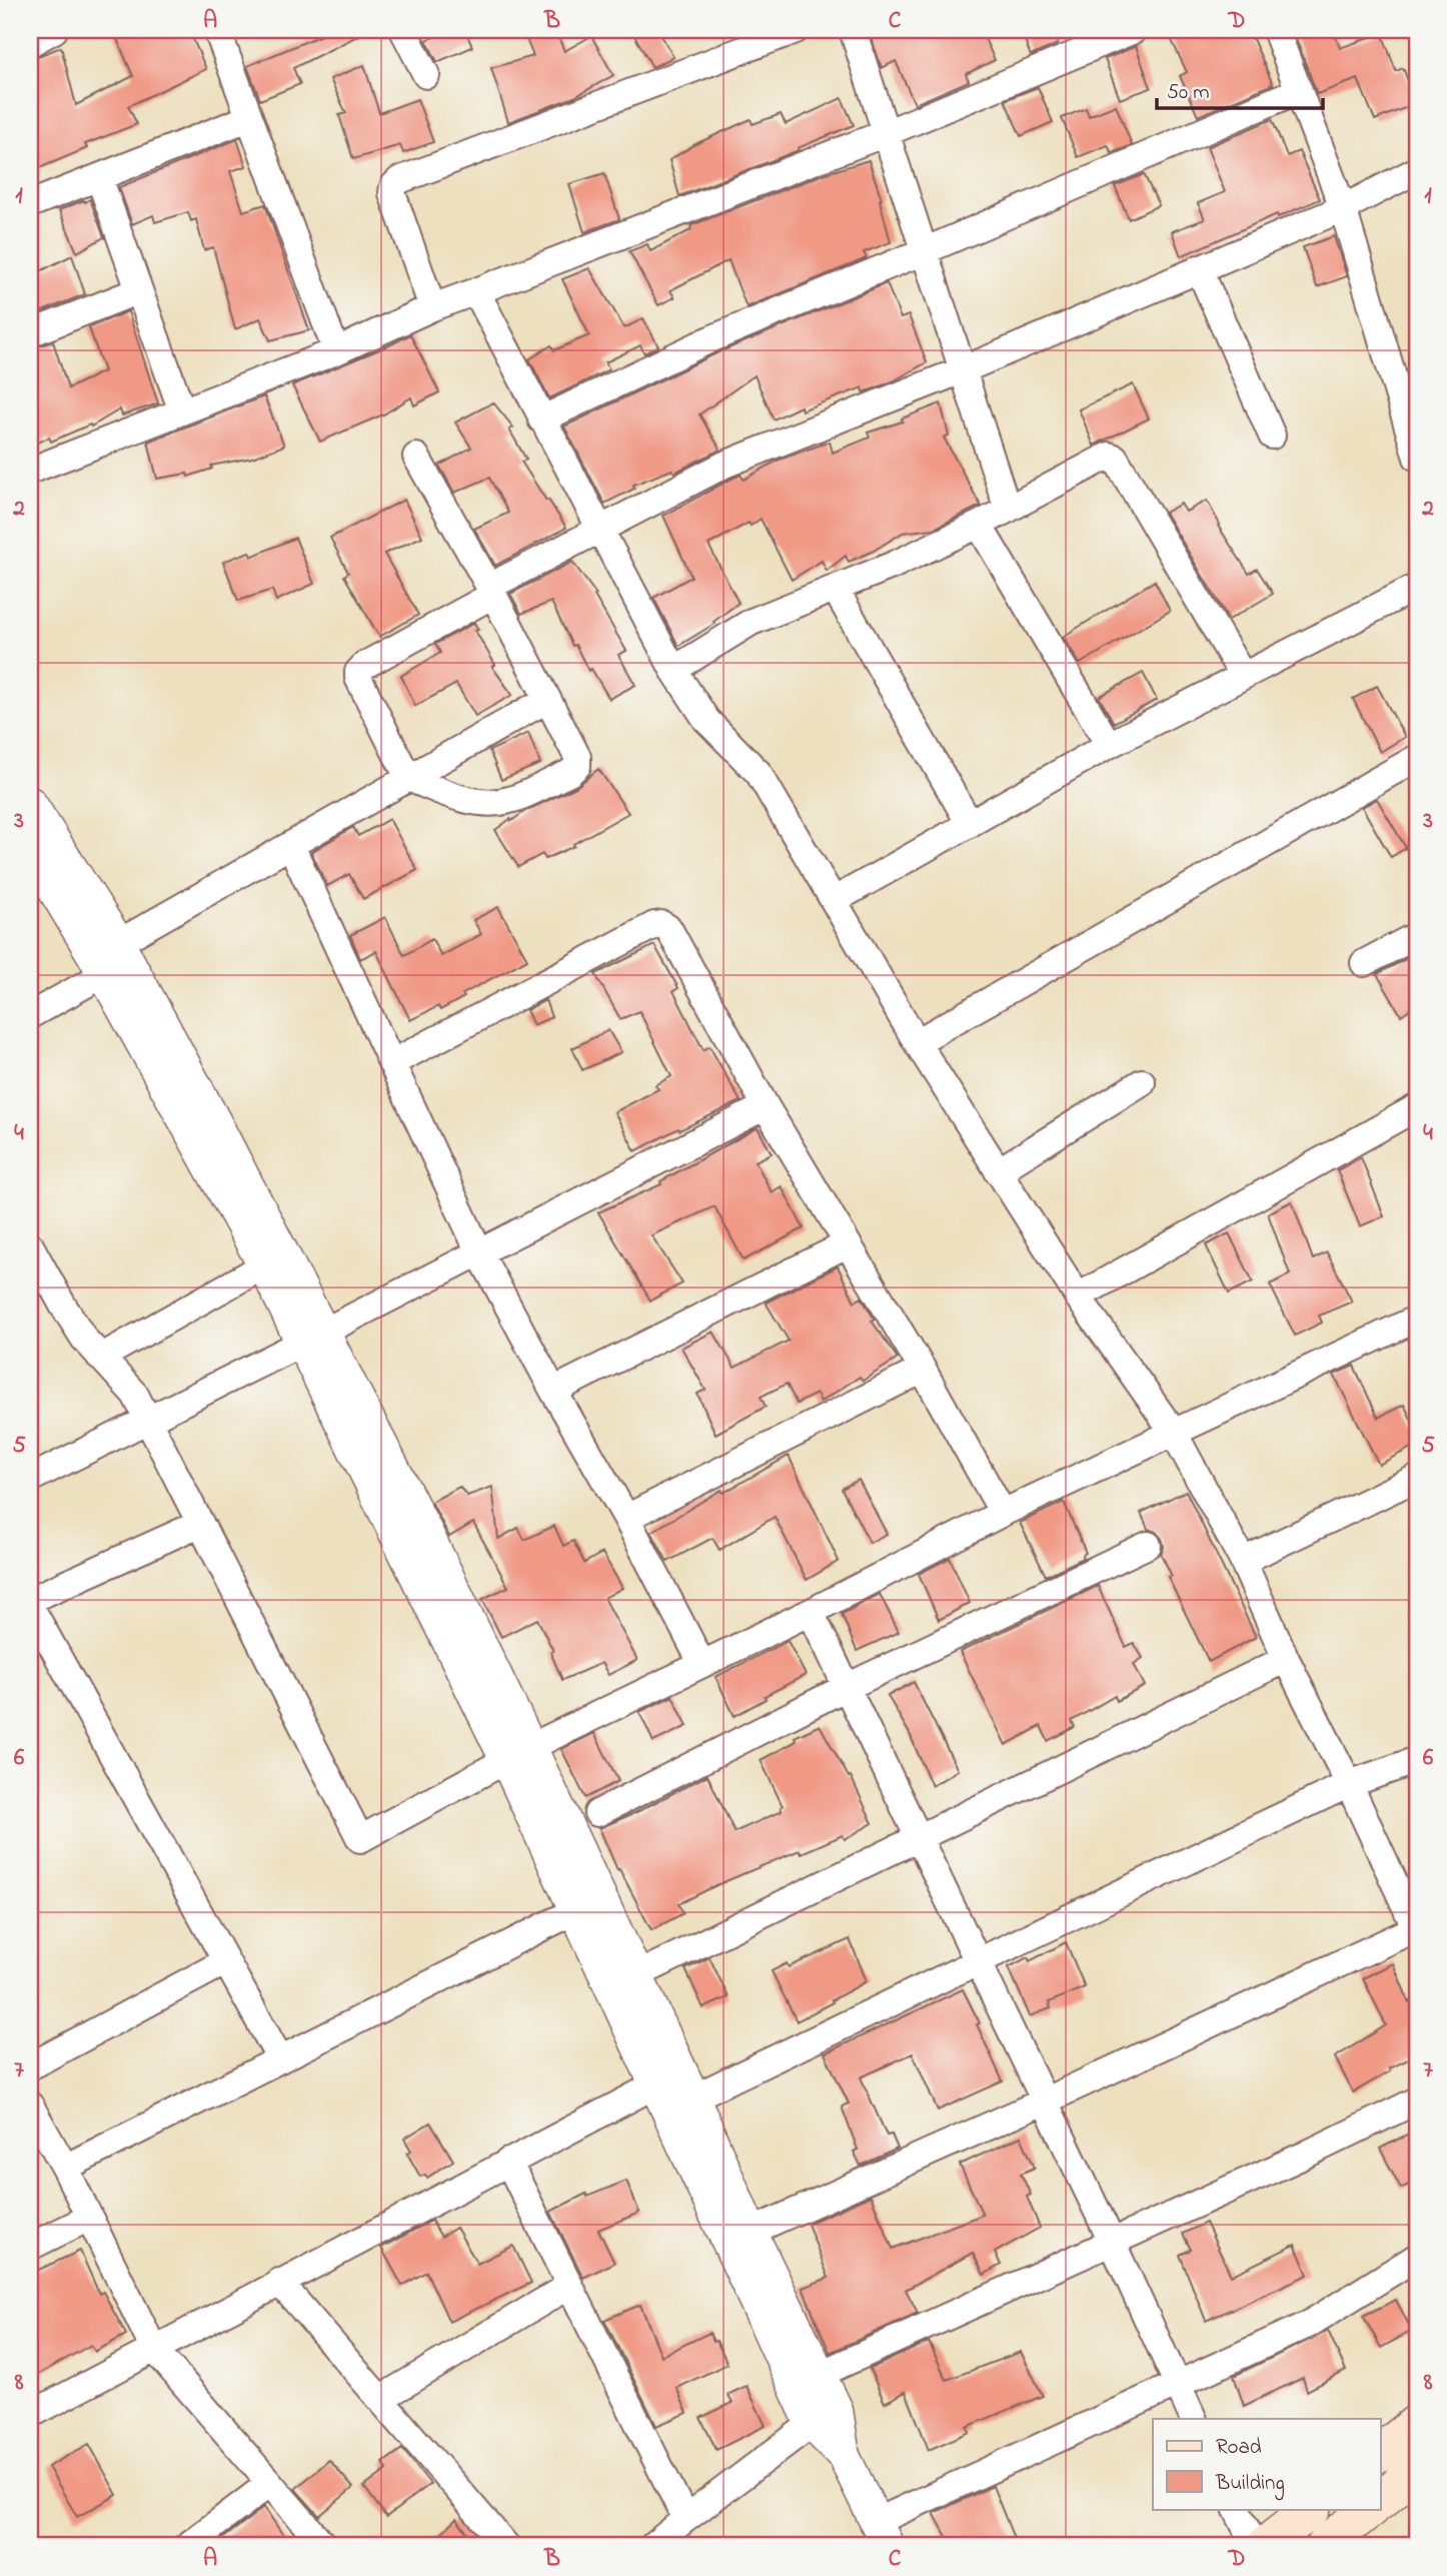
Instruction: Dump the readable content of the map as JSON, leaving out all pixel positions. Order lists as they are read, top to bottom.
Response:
{
  "legend": ["Road", "Building"],
  "scale_bar": "50 m",
  "grid": {
    "columns": [
      "A",
      "B",
      "C",
      "D"
    ],
    "rows": [
      "1",
      "2",
      "3",
      "4",
      "5",
      "6",
      "7",
      "8"
    ]
  }
}
